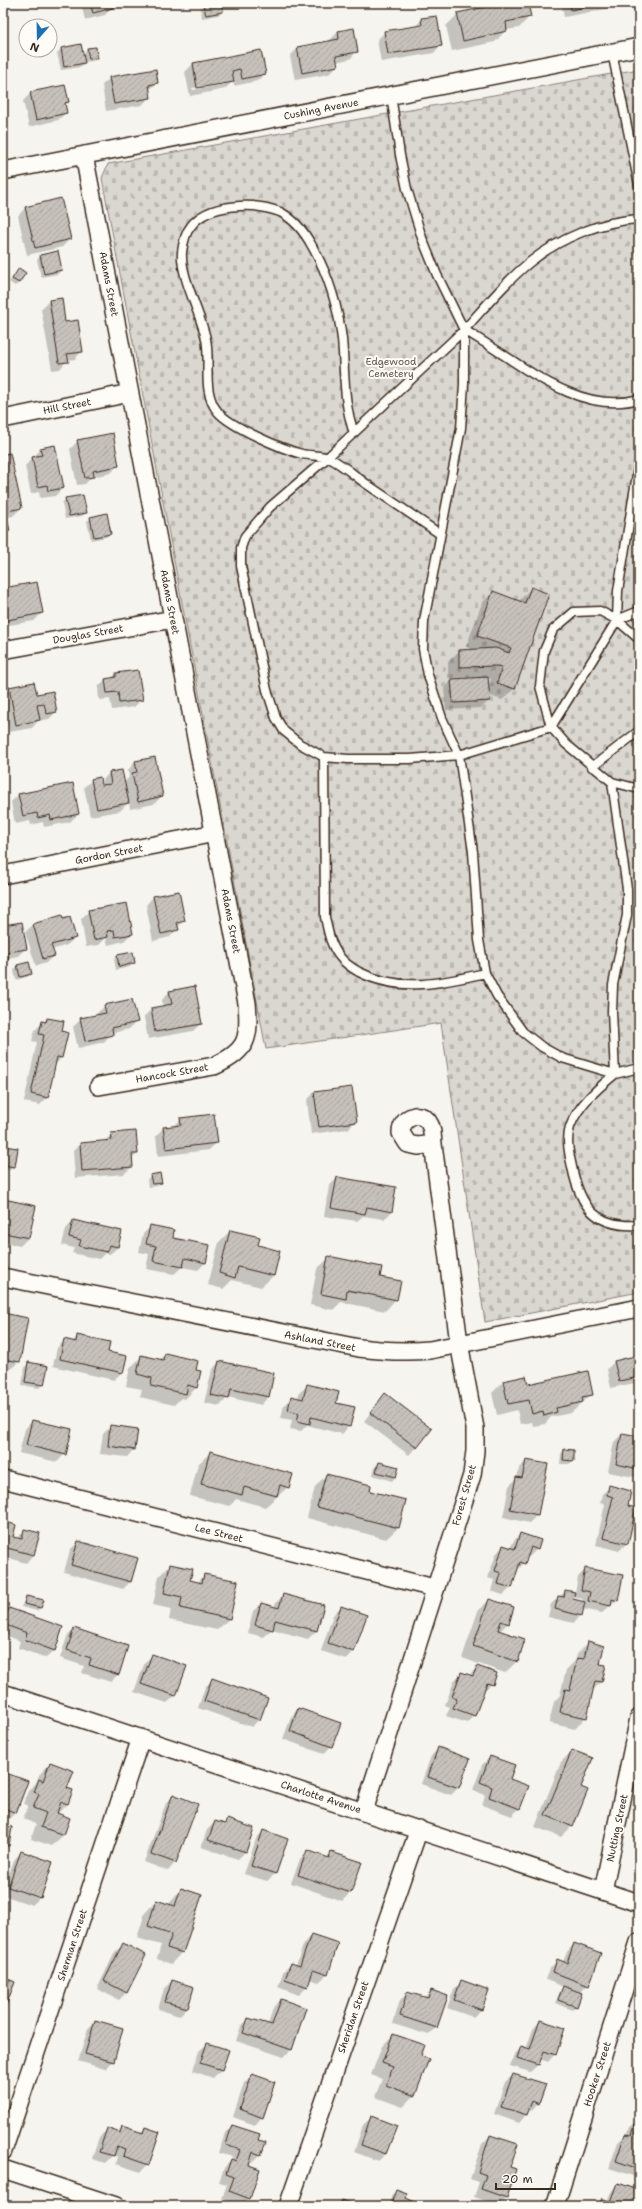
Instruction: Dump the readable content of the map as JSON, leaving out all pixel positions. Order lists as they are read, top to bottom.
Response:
{
  "streets": {
    "street": [
      "Cushing Avenue",
      "Adams Street",
      "Hill Street",
      "Douglas Street",
      "Gordon Street",
      "Hancock Street",
      "Ashland Street",
      "Forest Street",
      "Lee Street",
      "Charlotte Avenue",
      "Nutting Street",
      "Sherman Street",
      "Sheridan Street",
      "Hooker Street"
    ]
  },
  "crossings": [
    ["Cushing Avenue", "Adams Street"],
    ["Adams Street", "Hill Street"],
    ["Adams Street", "Douglas Street"],
    ["Adams Street", "Gordon Street"],
    ["Adams Street", "Hancock Street"],
    ["Ashland Street", "Forest Street"],
    ["Forest Street", "Lee Street"],
    ["Forest Street", "Charlotte Avenue"],
    ["Charlotte Avenue", "Nutting Street"],
    ["Charlotte Avenue", "Sherman Street"],
    ["Charlotte Avenue", "Sheridan Street"]
  ],
  "parks": ["Edgewood Cemetery"],
  "scale_bar": "20 m",
  "north": "bottom"
}
